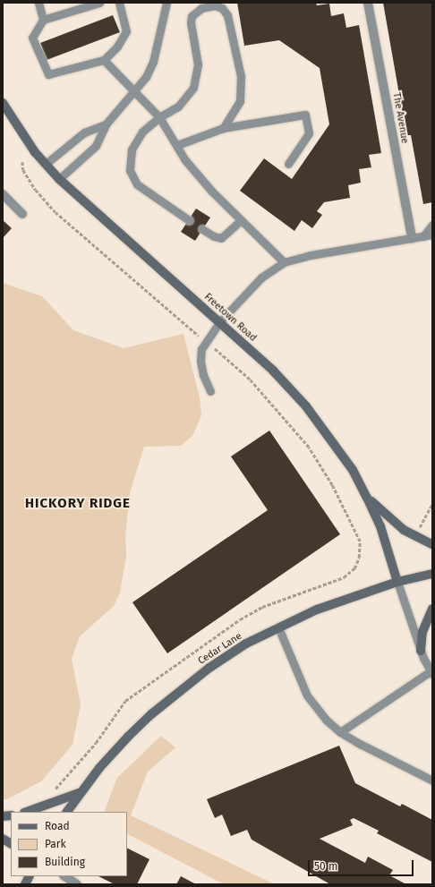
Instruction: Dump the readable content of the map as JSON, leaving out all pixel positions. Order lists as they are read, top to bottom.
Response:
{
  "streets": {
    "main road": ["Freetown Road", "Cedar Lane"],
    "street": ["The Avenue"]
  },
  "crossings": [
    ["Freetown Road", "Cedar Lane"]
  ],
  "districts": ["HICKORY RIDGE"],
  "legend": ["Road", "Park", "Building"],
  "scale_bar": "50 m"
}
